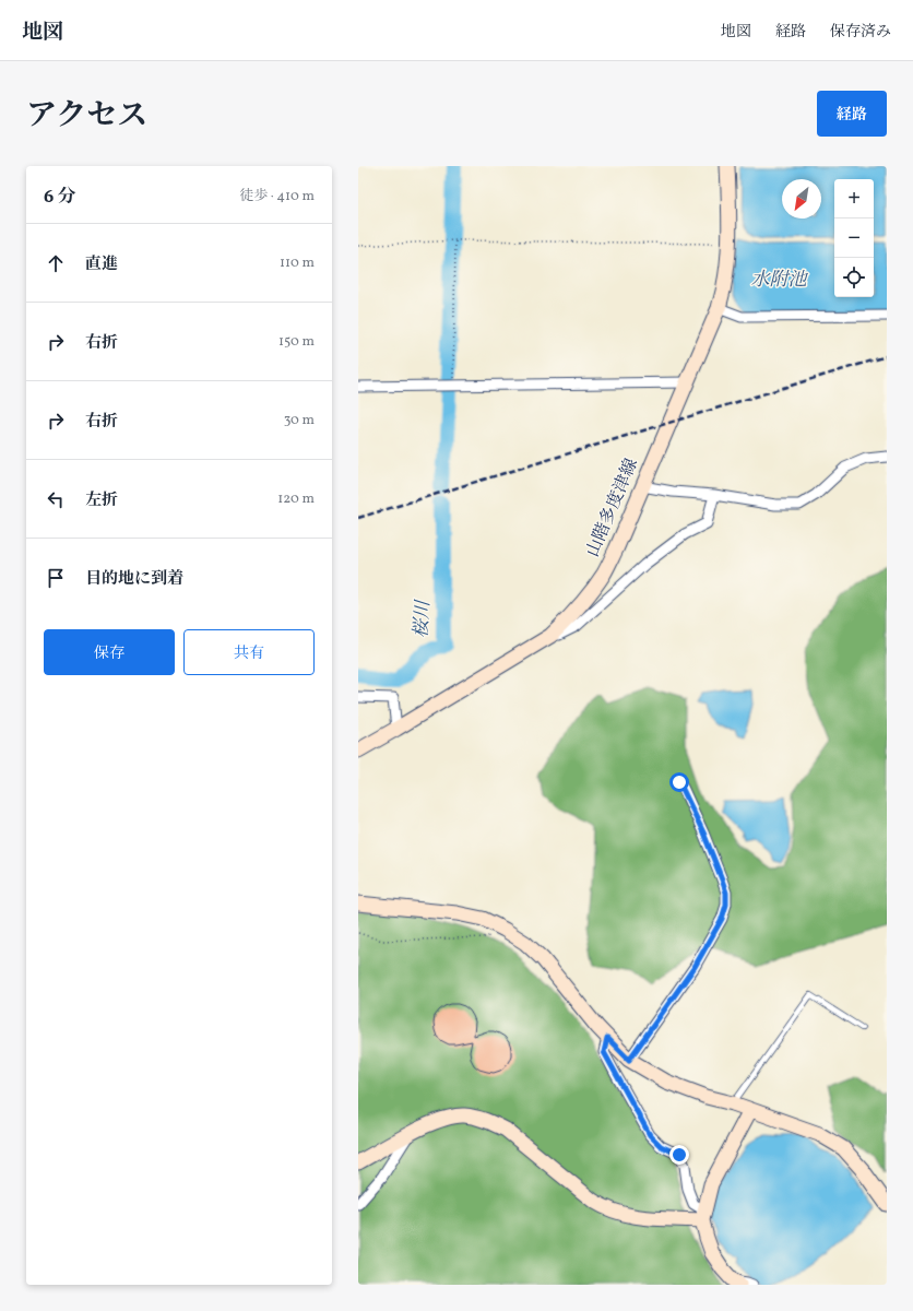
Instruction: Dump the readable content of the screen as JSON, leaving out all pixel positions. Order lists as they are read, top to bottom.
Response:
{
  "streets": {
    "street": ["山階多度津線"]
  },
  "water": ["水附池", "桜川"],
  "north": "bottom left",
  "page": {
    "header": "地図",
    "nav": ["地図", "経路", "保存済み"],
    "title": "アクセス",
    "buttons": [
      "経路",
      ["保存", "共有"]
    ],
    "heading": ["6 分", "徒歩 · 410 m"],
    "map_buttons": ["+", "−"],
    "list": [
      ["直進", "110 m"],
      ["右折", "150 m"],
      ["右折", "30 m"],
      ["左折", "120 m"],
      "目的地に到着"
    ]
  }
}
